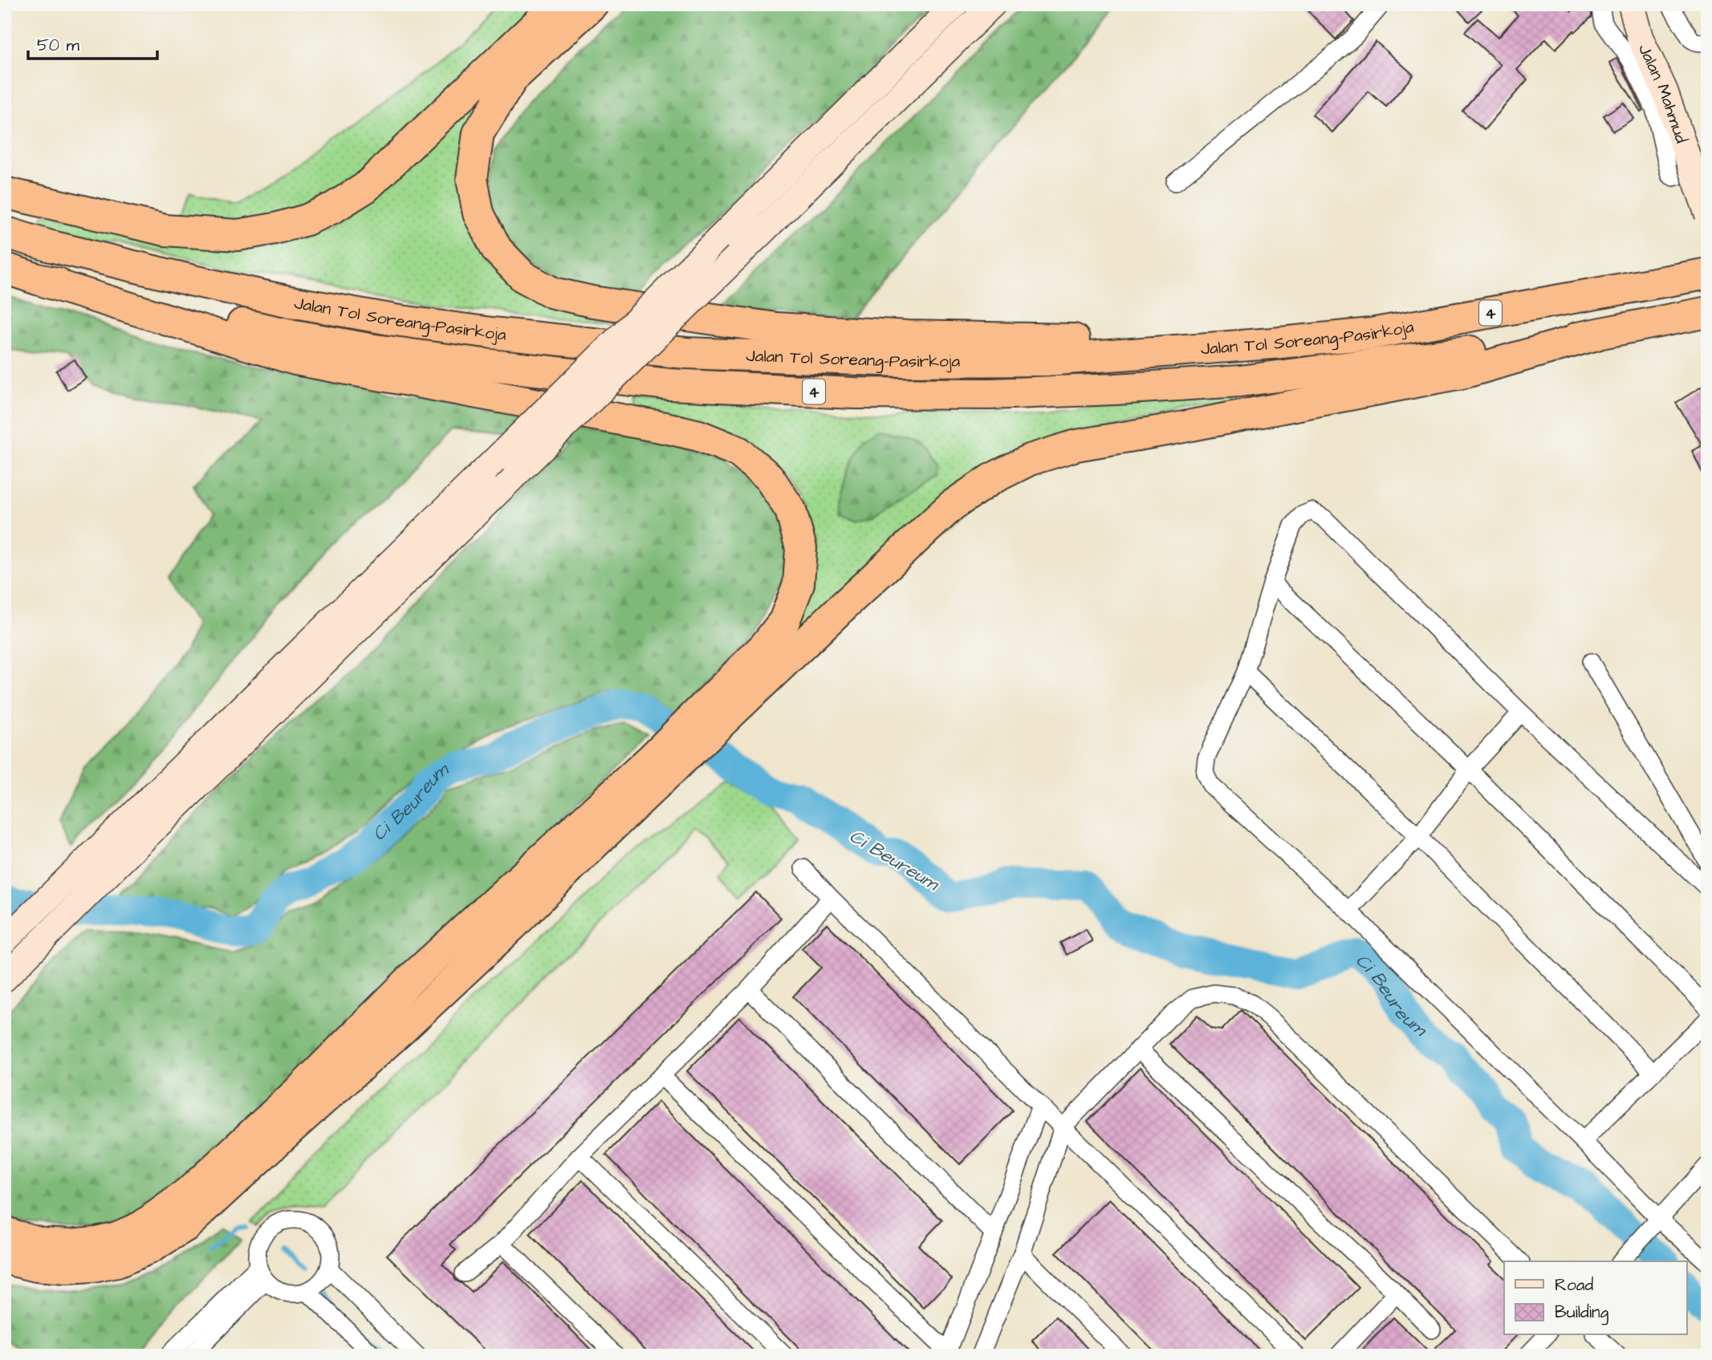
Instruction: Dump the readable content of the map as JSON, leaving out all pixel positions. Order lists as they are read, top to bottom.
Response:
{
  "streets": {
    "highway": ["4", "Jalan Tol Soreang–Pasirkoja"],
    "main road": ["Jalan Mahmud"]
  },
  "water": ["Ci Beureum"],
  "legend": ["Road", "Building"],
  "scale_bar": "50 m"
}
